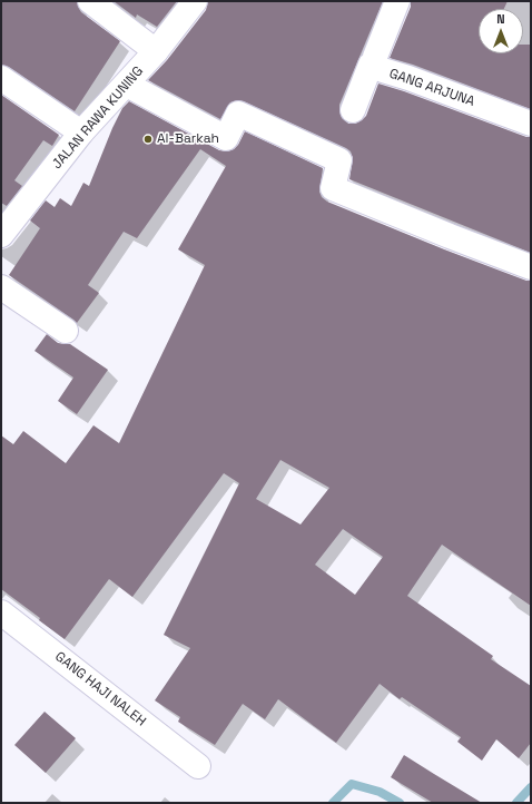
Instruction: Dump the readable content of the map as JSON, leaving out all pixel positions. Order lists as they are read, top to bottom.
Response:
{
  "streets": {
    "street": ["GANG ARJUNA", "JALAN RAWA KUNING", "GANG HAJI NALEH"]
  },
  "places": ["Al-Barkah"],
  "north": "top"
}
